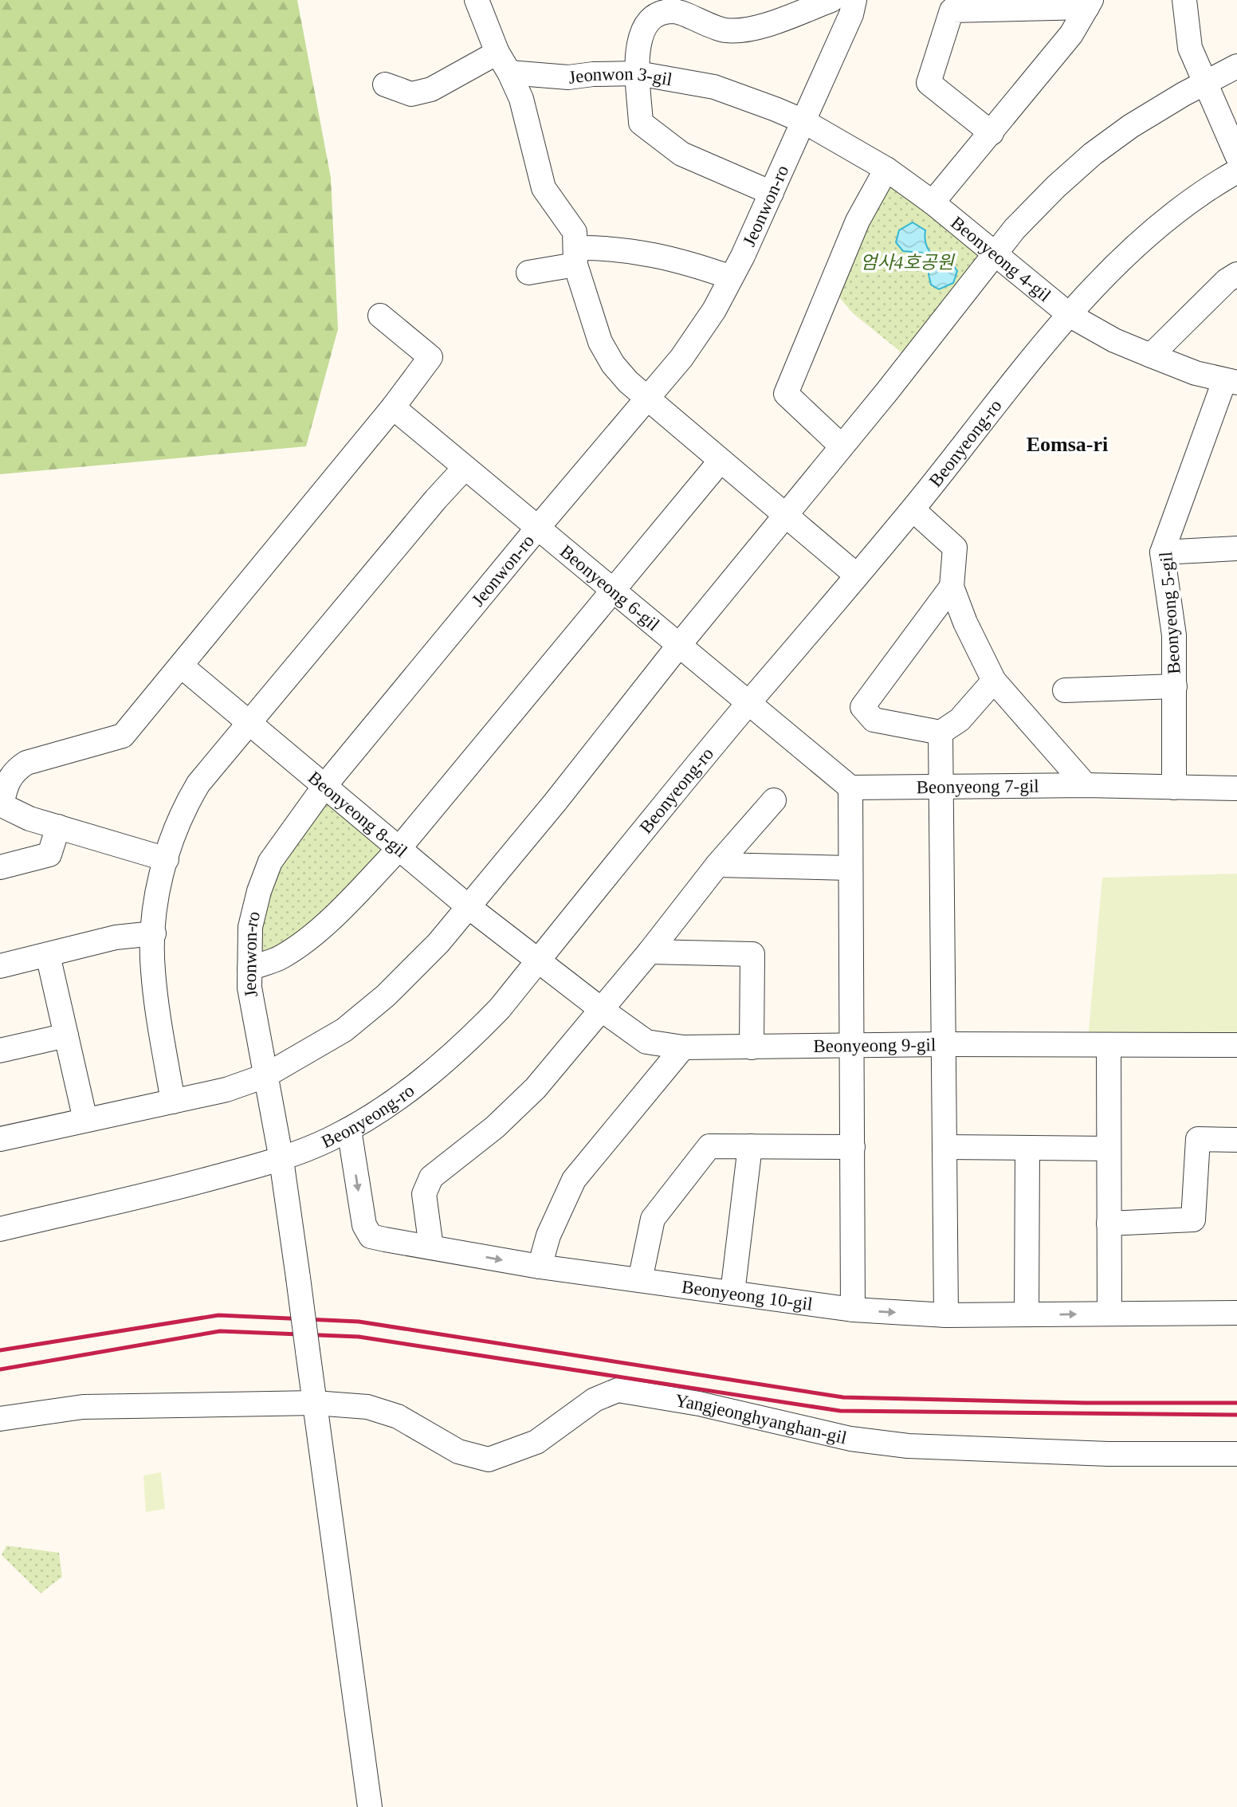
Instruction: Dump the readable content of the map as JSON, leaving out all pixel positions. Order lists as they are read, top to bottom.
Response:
{
  "streets": {
    "street": [
      "Jeonwon 3-gil",
      "Jeonwon-ro",
      "Beonyeong 4-gil",
      "Beonyeong-ro",
      "Beonyeong 6-gil",
      "Beonyeong 5-gil",
      "Beonyeong 7-gil",
      "Beonyeong 8-gil",
      "Beonyeong 9-gil",
      "Beonyeong 10-gil",
      "Yangjeonghyanghan-gil"
    ]
  },
  "crossings": [
    ["Jeonwon 3-gil", "Jeonwon-ro"],
    ["Jeonwon 3-gil", "Beonyeong 4-gil"],
    ["Jeonwon-ro", "Beonyeong 4-gil"],
    ["Jeonwon-ro", "Beonyeong-ro"],
    ["Jeonwon-ro", "Beonyeong 6-gil"],
    ["Jeonwon-ro", "Beonyeong 8-gil"],
    ["Jeonwon-ro", "Yangjeonghyanghan-gil"],
    ["Beonyeong 4-gil", "Beonyeong-ro"],
    ["Beonyeong 4-gil", "Beonyeong 5-gil"],
    ["Beonyeong-ro", "Beonyeong 6-gil"],
    ["Beonyeong-ro", "Beonyeong 5-gil"],
    ["Beonyeong-ro", "Beonyeong 8-gil"],
    ["Beonyeong-ro", "Beonyeong 9-gil"],
    ["Beonyeong-ro", "Beonyeong 10-gil"],
    ["Beonyeong 5-gil", "Beonyeong 7-gil"],
    ["Beonyeong 8-gil", "Beonyeong 9-gil"]
  ],
  "one_way": ["Beonyeong 10-gil"],
  "districts": ["Eomsa-ri"],
  "parks": ["엄사4호공원"]
}
